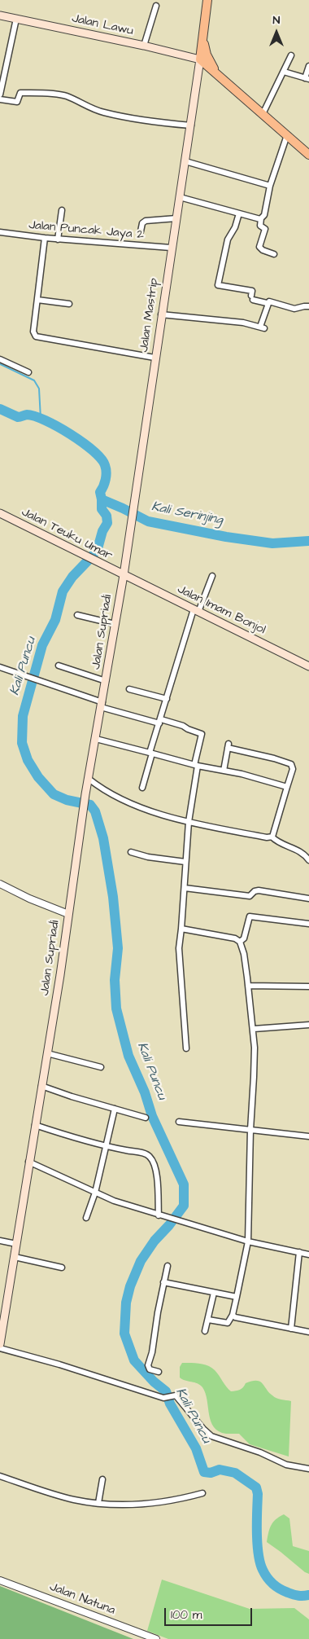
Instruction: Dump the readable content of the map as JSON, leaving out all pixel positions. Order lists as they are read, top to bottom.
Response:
{
  "streets": {
    "main road": [
      "Jalan Lawu",
      "Jalan Mastrip",
      "Jalan Teuku Umar",
      "Jalan Imam Bonjol",
      "Jalan Supriadi"
    ],
    "street": ["Jalan Puncak Jaya 2", "Jalan Natuna"]
  },
  "crossings": [
    ["Jalan Lawu", "Jalan Mastrip"],
    ["Jalan Puncak Jaya 2", "Jalan Mastrip"],
    ["Jalan Mastrip", "Jalan Teuku Umar"],
    ["Jalan Mastrip", "Jalan Imam Bonjol"],
    ["Jalan Mastrip", "Jalan Supriadi"],
    ["Jalan Teuku Umar", "Jalan Imam Bonjol"],
    ["Jalan Teuku Umar", "Jalan Supriadi"],
    ["Jalan Imam Bonjol", "Jalan Supriadi"]
  ],
  "water": ["Kali Serinjing", "Kali Puncu"],
  "scale_bar": "100 m",
  "north": "top"
}
